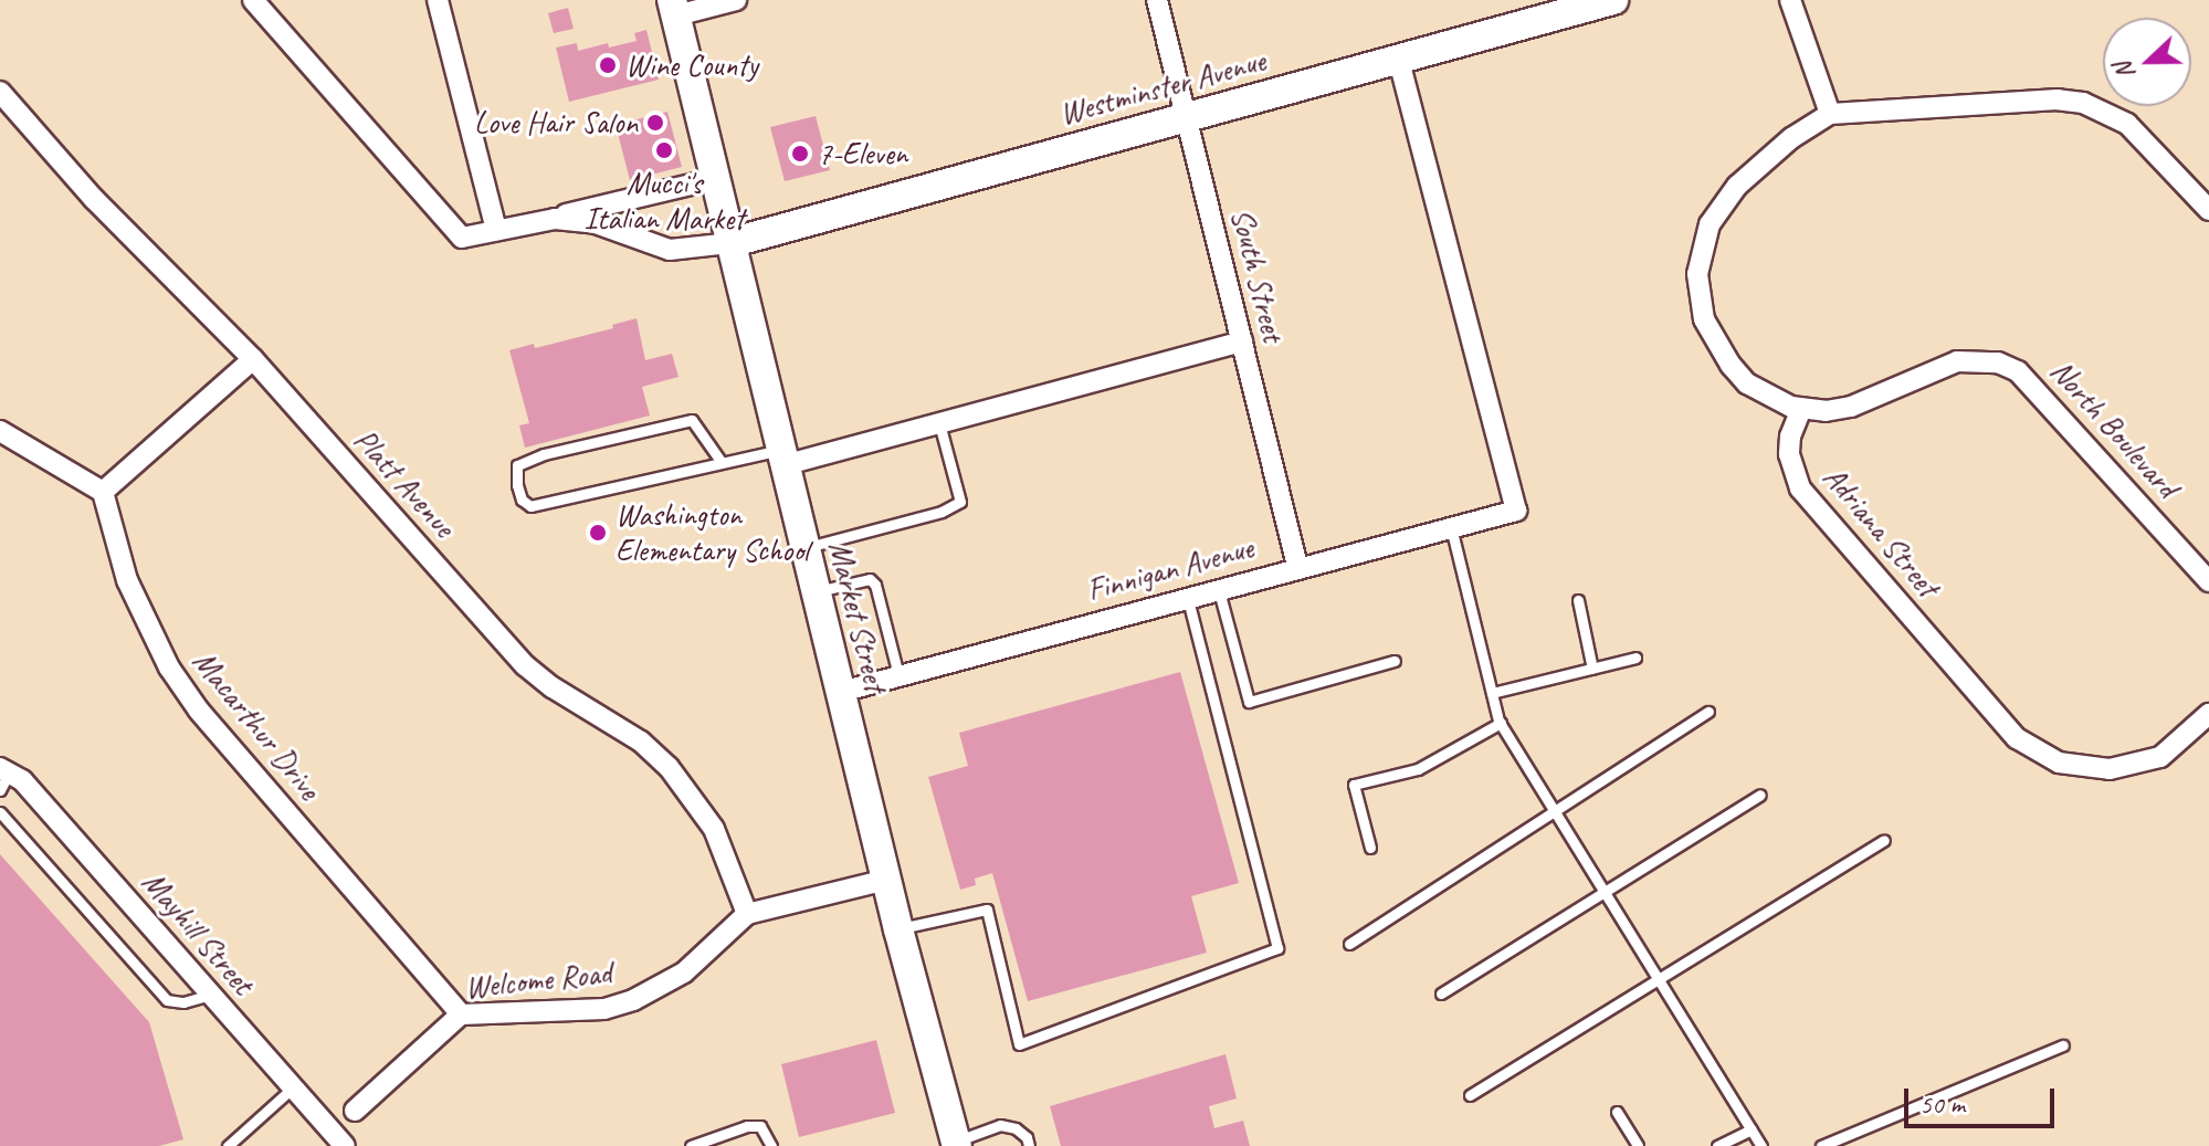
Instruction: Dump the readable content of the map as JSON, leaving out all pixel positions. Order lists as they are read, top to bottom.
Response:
{
  "streets": {
    "main road": ["Westminster Avenue", "Market Street"],
    "street": [
      "South Street",
      "North Boulevard",
      "Platt Avenue",
      "Adriana Street",
      "Finnigan Avenue",
      "Macarthur Drive",
      "Mayhill Street",
      "Welcome Road"
    ]
  },
  "crossings": [
    ["Westminster Avenue", "South Street"],
    ["Westminster Avenue", "Finnigan Avenue"],
    ["Westminster Avenue", "Market Street"],
    ["South Street", "Finnigan Avenue"],
    ["North Boulevard", "Adriana Street"],
    ["Platt Avenue", "Welcome Road"],
    ["Finnigan Avenue", "Market Street"],
    ["Market Street", "Welcome Road"],
    ["Macarthur Drive", "Welcome Road"]
  ],
  "places": [
    "Wine County",
    "Love Hair Salon",
    "Mucci's Italian Market",
    "7-Eleven",
    "Washington Elementary School"
  ],
  "scale_bar": "50 m",
  "north": "left"
}
